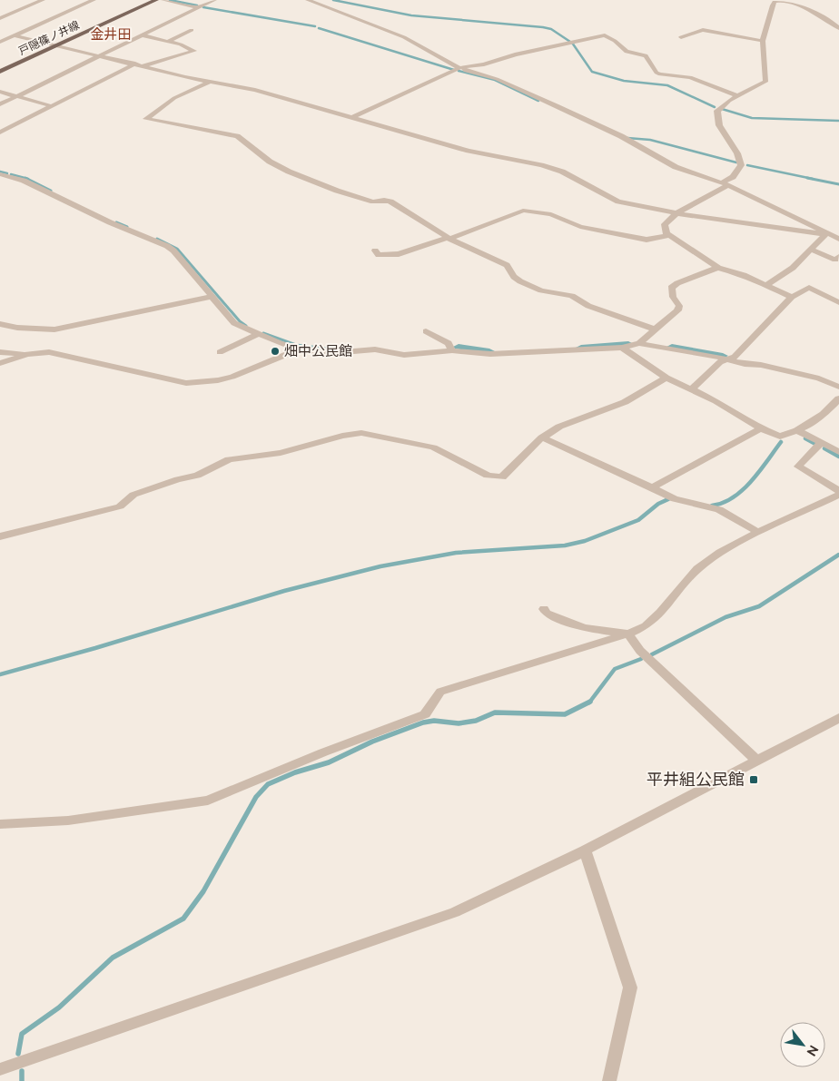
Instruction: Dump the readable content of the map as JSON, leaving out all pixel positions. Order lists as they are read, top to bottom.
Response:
{
  "streets": {
    "main road": ["戸隠篠ノ井線"]
  },
  "districts": ["金井田"],
  "places": {
    "other": ["畑中公民館"],
    "transit": ["平井組公民館"]
  },
  "north": "bottom right"
}
